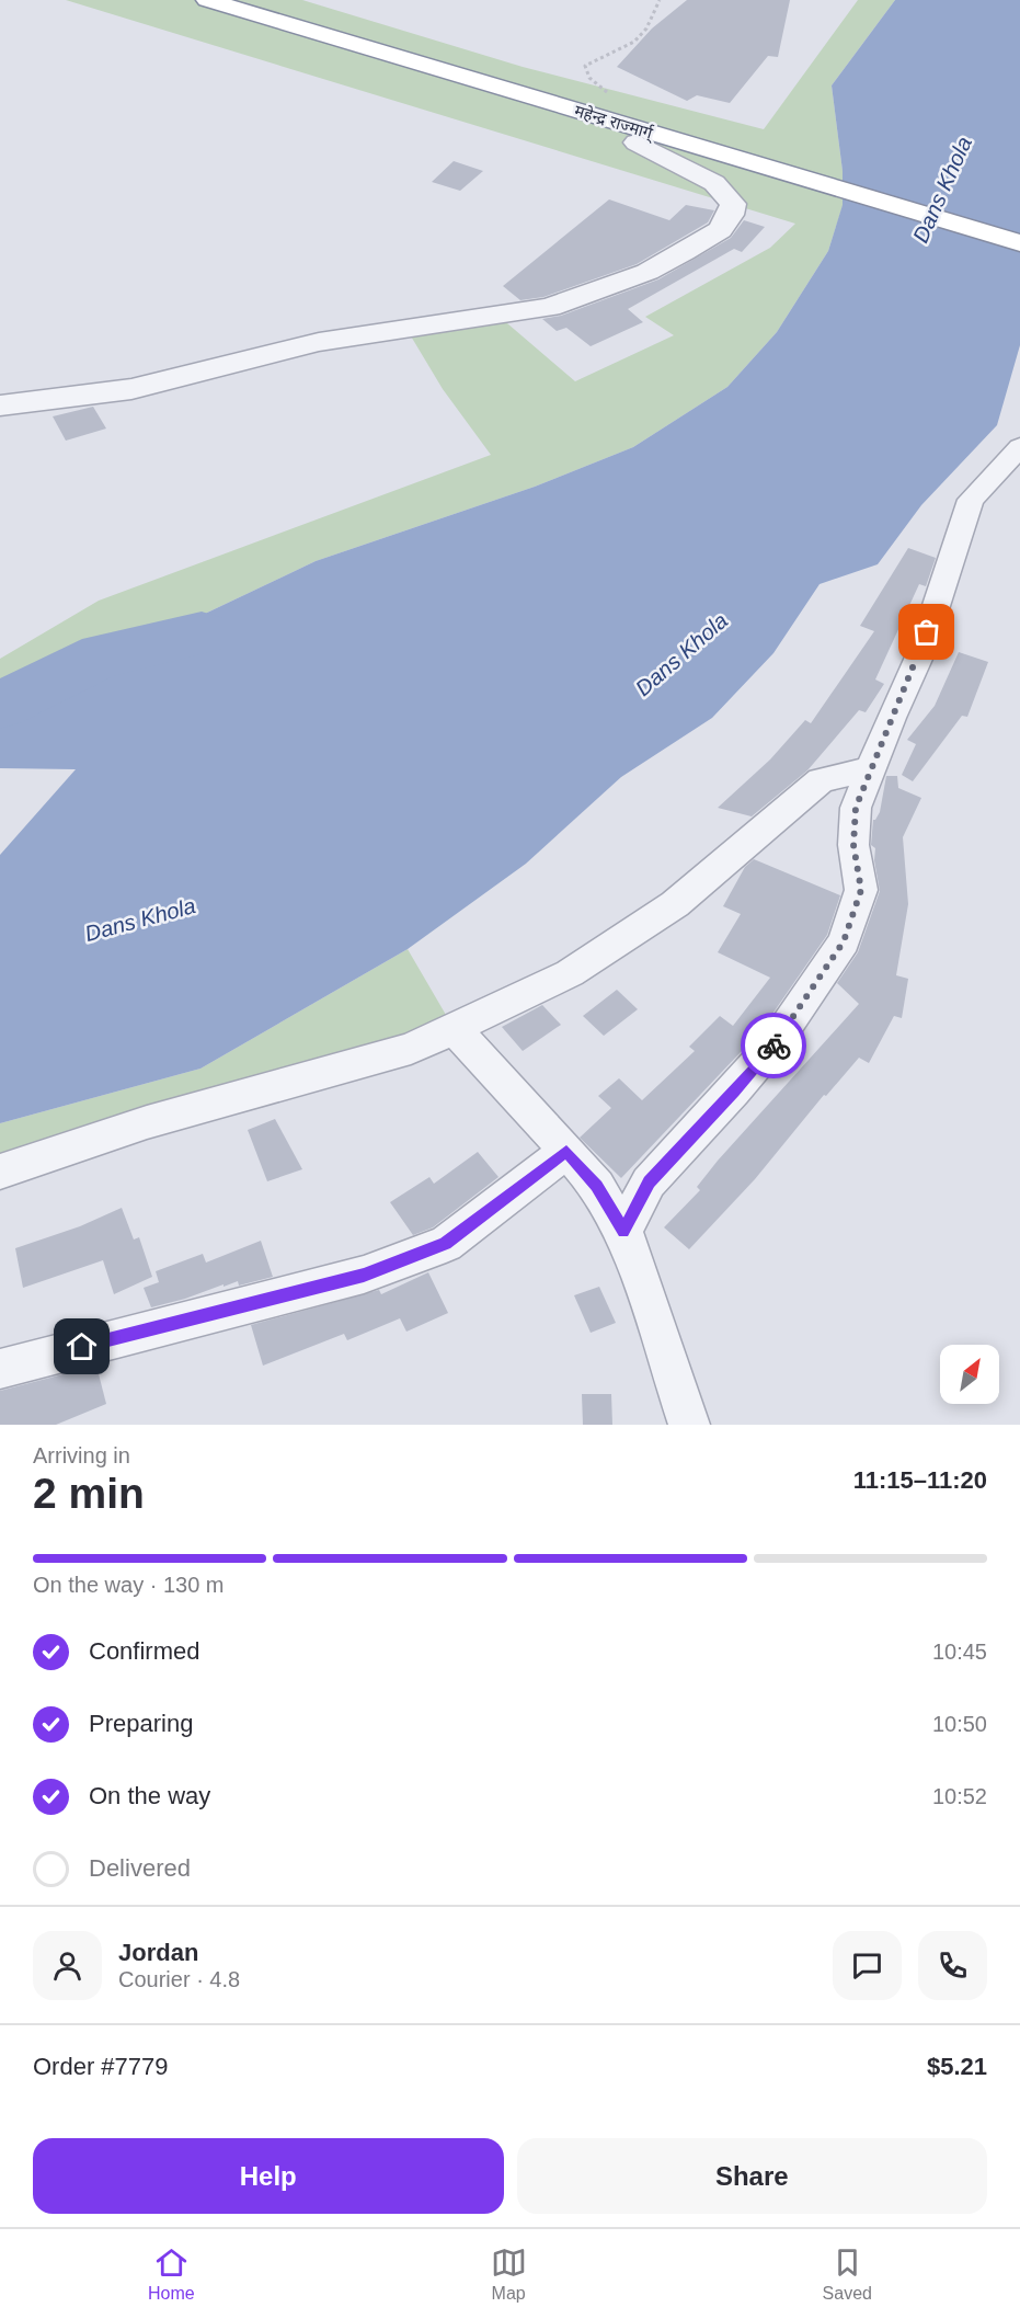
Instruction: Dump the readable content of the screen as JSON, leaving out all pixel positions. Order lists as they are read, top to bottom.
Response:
{
  "streets": {
    "highway": ["महेन्द्र राज्मार्ग्"]
  },
  "water": ["Dans Khola"],
  "north": "top right",
  "page": {
    "heading": ["2 min", "Arriving in", "11:15–11:20"],
    "panel": [
      "Jordan",
      "Courier · 4.8",
      "Order #7779",
      "$5.21"
    ],
    "bar": "On the way · 130 m",
    "list": [
      ["Confirmed", "10:45"],
      ["Preparing", "10:50"],
      ["On the way", "10:52"],
      "Delivered"
    ],
    "buttons": ["Help", "Share"],
    "tabs": ["Home", "Map", "Saved"]
  }
}
